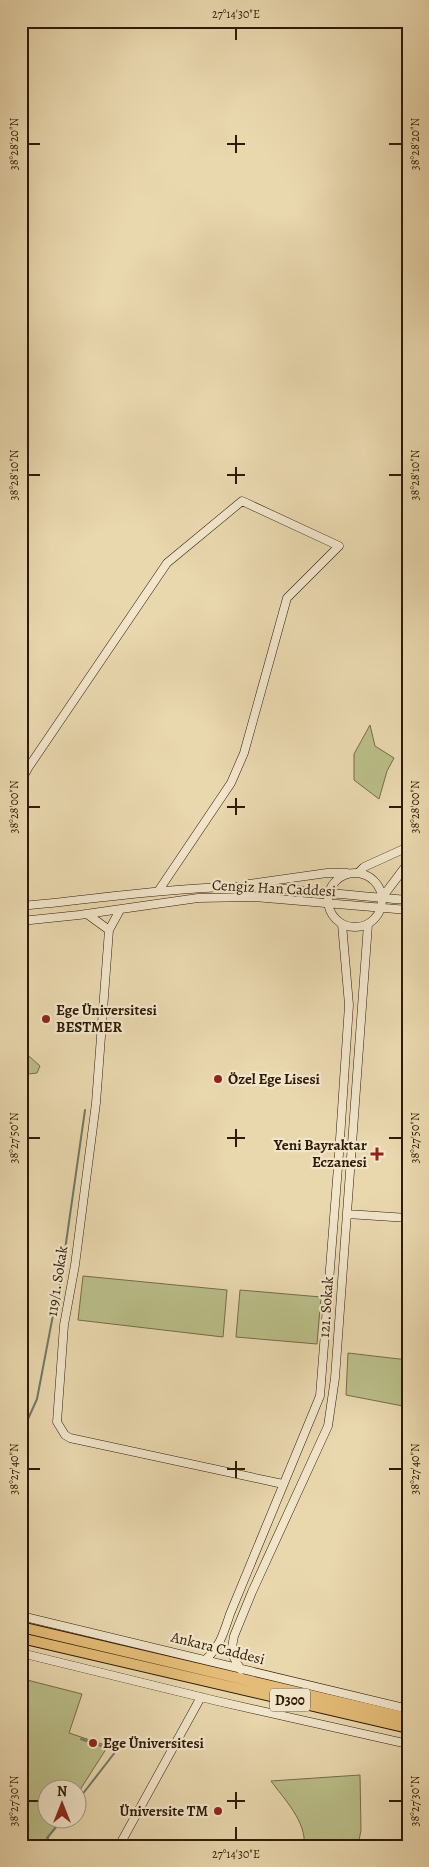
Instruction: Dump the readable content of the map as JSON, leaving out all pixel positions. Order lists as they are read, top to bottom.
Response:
{
  "streets": {
    "highway": ["Ankara Caddesi", "D300"],
    "street": ["Cengiz Han Caddesi", "119/1. Sokak", "121. Sokak"]
  },
  "crossings": [
    ["Cengiz Han Caddesi", "119/1. Sokak"],
    ["119/1. Sokak", "121. Sokak"],
    ["121. Sokak", "Ankara Caddesi"]
  ],
  "places": {
    "other": [
      "Ege Üniversitesi BESTMER",
      "Özel Ege Lisesi",
      "Ege Üniversitesi",
      "Üniversite TM"
    ],
    "health": ["Yeni Bayraktar Eczanesi"]
  },
  "north": "top",
  "coordinates": [
    "27°14'30\"E",
    "38°28'20\"N",
    "38°28'10\"N",
    "38°28'00\"N",
    "38°27'50\"N",
    "38°27'40\"N",
    "38°27'30\"N"
  ]
}
